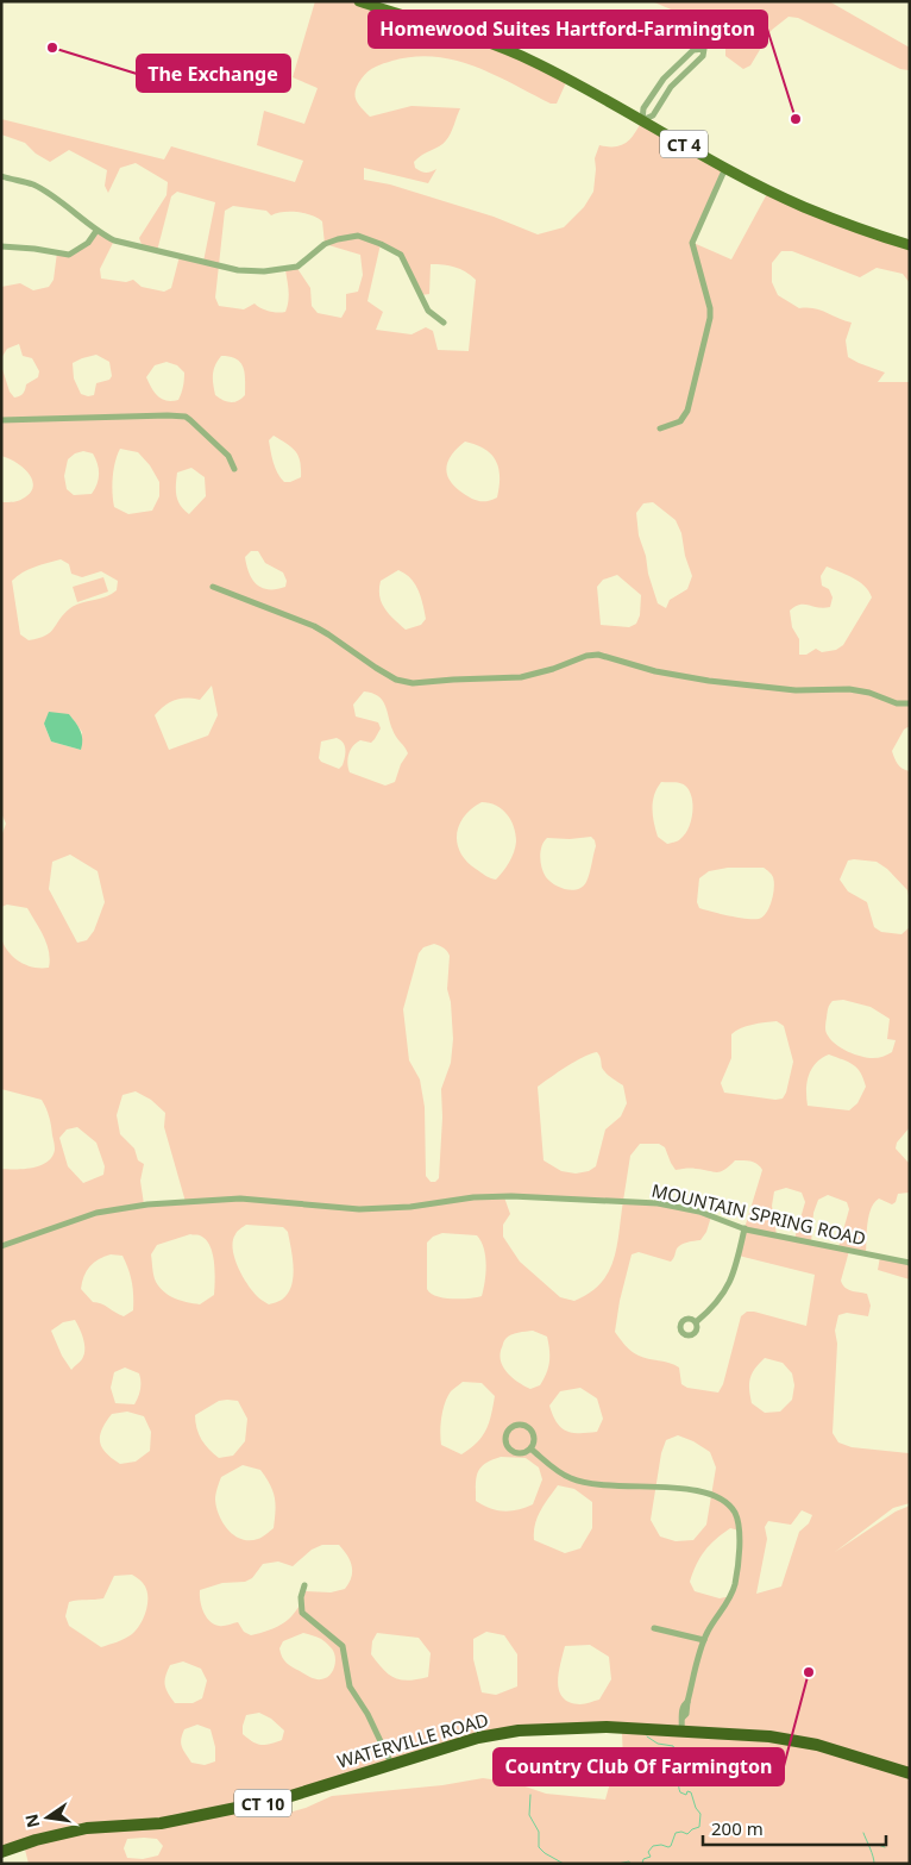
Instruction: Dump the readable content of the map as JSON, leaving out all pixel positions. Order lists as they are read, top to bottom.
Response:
{
  "streets": {
    "highway": ["WATERVILLE ROAD", "CT 10"],
    "main road": ["CT 4"],
    "street": ["MOUNTAIN SPRING ROAD"]
  },
  "places": ["The Exchange", "Homewood Suites Hartford-Farmington", "Country Club Of Farmington"],
  "scale_bar": "200 m",
  "north": "left"
}
